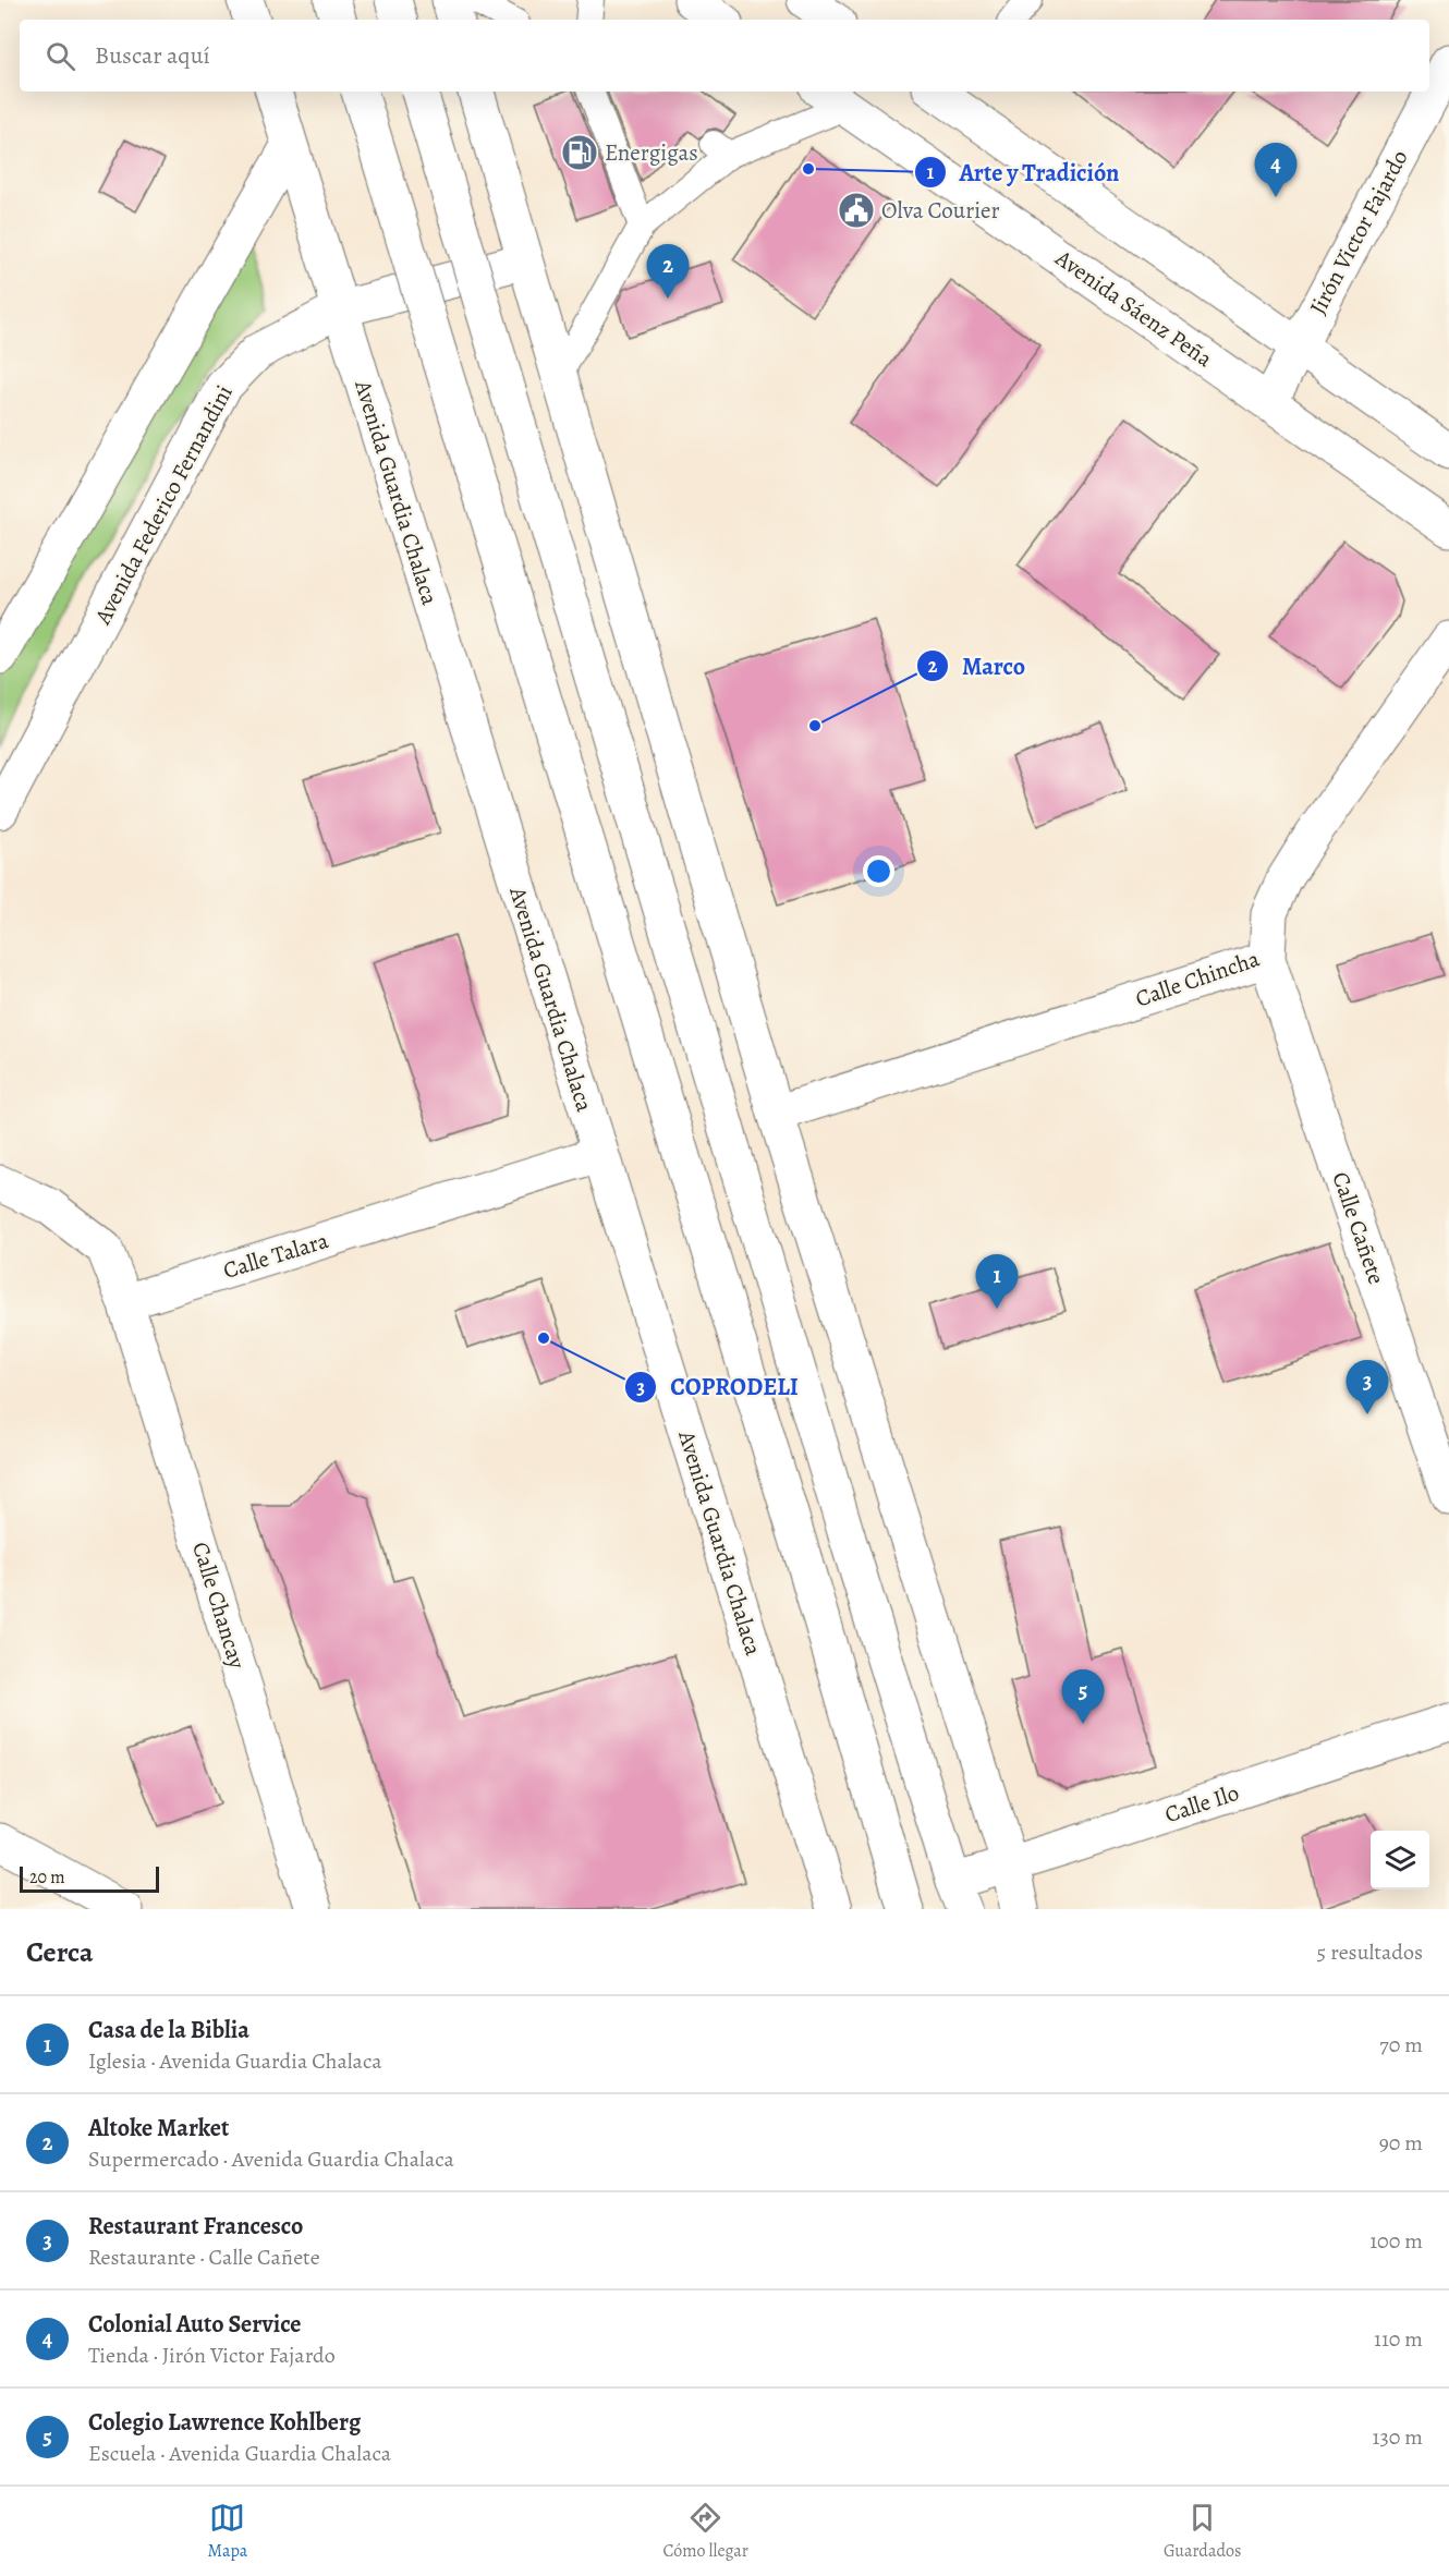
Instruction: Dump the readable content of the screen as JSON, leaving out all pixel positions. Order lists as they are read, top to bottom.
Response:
{
  "streets": {
    "street": [
      "Jirón Victor Fajardo",
      "Avenida Sáenz Peña",
      "Avenida Guardia Chalaca",
      "Avenida Federico Fernandini",
      "Calle Chincha",
      "Calle Cañete",
      "Calle Talara",
      "Calle Chancay",
      "Calle Ilo"
    ]
  },
  "crossings": [
    ["Jirón Victor Fajardo", "Avenida Sáenz Peña"],
    ["Avenida Guardia Chalaca", "Avenida Federico Fernandini"],
    ["Avenida Guardia Chalaca", "Calle Talara"],
    ["Calle Chincha", "Calle Cañete"],
    ["Calle Talara", "Calle Chancay"]
  ],
  "places": {
    "fuel station": ["Energigas"],
    "other": ["Arte y Tradición", "Marco", "COPRODELI"],
    "public building": ["Olva Courier"]
  },
  "scale_bar": "20 m",
  "page": {
    "search": "Buscar aquí",
    "pins": [
      "4",
      "2",
      "1",
      "3",
      "5"
    ],
    "scale": "20 m",
    "heading": ["Cerca", "5 resultados"],
    "list": [
      {
        "mark": "1",
        "name": "Casa de la Biblia",
        "note": "Iglesia · Avenida Guardia Chalaca",
        "value": "70 m"
      },
      {
        "mark": "2",
        "name": "Altoke Market",
        "note": "Supermercado · Avenida Guardia Chalaca",
        "value": "90 m"
      },
      {
        "mark": "3",
        "name": "Restaurant Francesco",
        "note": "Restaurante · Calle Cañete",
        "value": "100 m"
      },
      {
        "mark": "4",
        "name": "Colonial Auto Service",
        "note": "Tienda · Jirón Victor Fajardo",
        "value": "110 m"
      },
      {
        "mark": "5",
        "name": "Colegio Lawrence Kohlberg",
        "note": "Escuela · Avenida Guardia Chalaca",
        "value": "130 m"
      }
    ],
    "nav": ["Mapa", "Cómo llegar", "Guardados"]
  }
}
